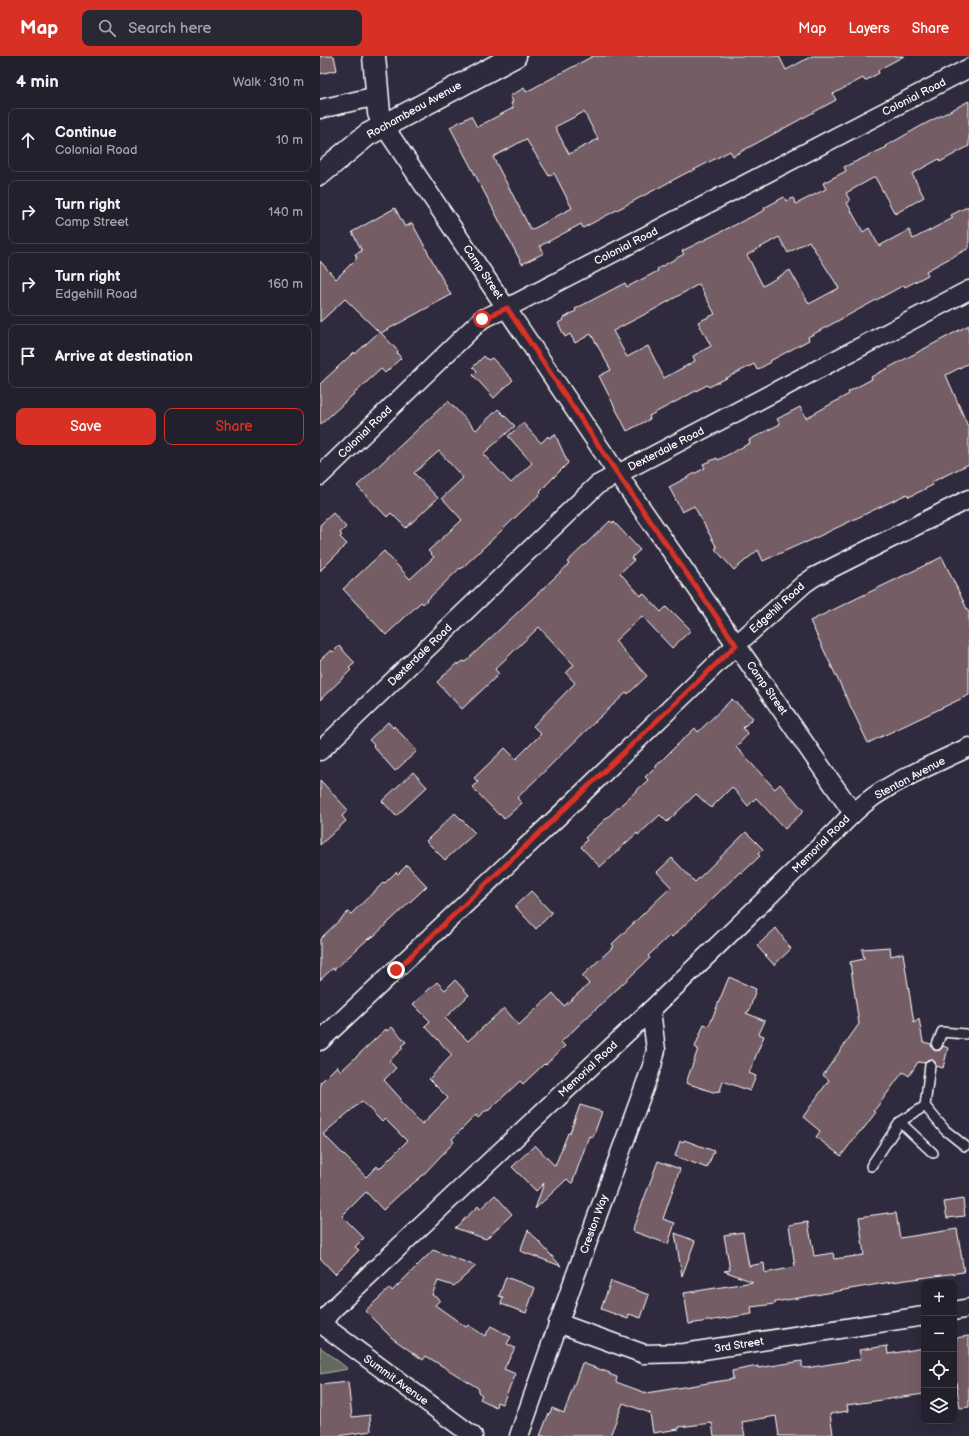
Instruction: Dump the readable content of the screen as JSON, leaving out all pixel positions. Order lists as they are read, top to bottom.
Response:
{
  "streets": {
    "street": [
      "Colonial Road",
      "Rochambeau Avenue",
      "Camp Street",
      "Dexterdale Road",
      "Edgehill Road",
      "Stenton Avenue",
      "Memorial Road",
      "Creston Way",
      "3rd Street",
      "Summit Avenue"
    ]
  },
  "crossings": [
    ["Colonial Road", "Camp Street"],
    ["Rochambeau Avenue", "Camp Street"],
    ["Camp Street", "Dexterdale Road"],
    ["Camp Street", "Edgehill Road"],
    ["Camp Street", "Stenton Avenue"],
    ["Camp Street", "Memorial Road"],
    ["Stenton Avenue", "Memorial Road"],
    ["Memorial Road", "Creston Way"],
    ["Memorial Road", "Summit Avenue"],
    ["Creston Way", "3rd Street"]
  ],
  "page": {
    "header": "Map",
    "search": "Search here",
    "nav": ["Map", "Layers", "Share"],
    "heading": ["4 min", "Walk · 310 m"],
    "list": [
      ["Continue", "Colonial Road", "10 m"],
      ["Turn right", "Camp Street", "140 m"],
      ["Turn right", "Edgehill Road", "160 m"],
      "Arrive at destination"
    ],
    "buttons": ["Save", "Share"],
    "map_buttons": ["+", "−"]
  }
}
